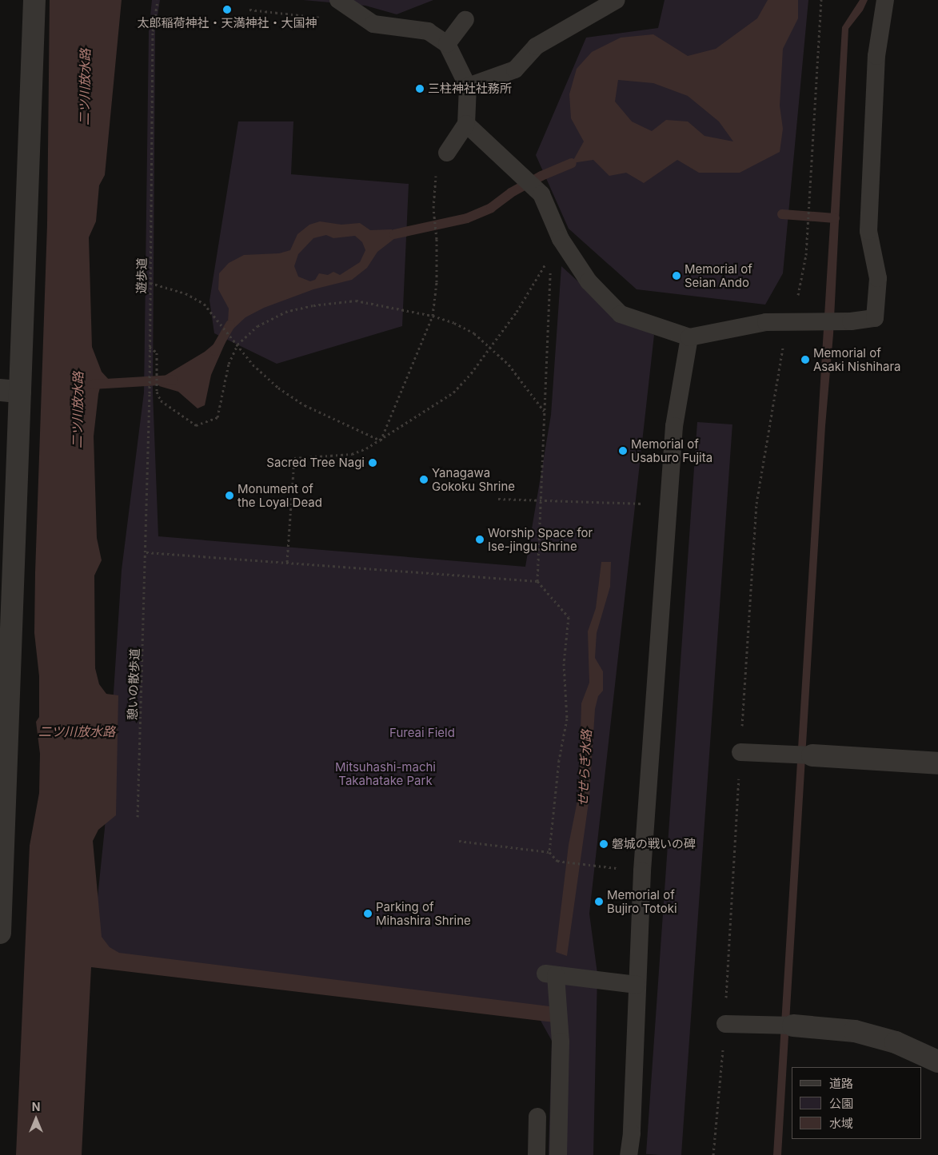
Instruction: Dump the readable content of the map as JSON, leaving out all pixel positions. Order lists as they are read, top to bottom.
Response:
{
  "streets": {
    "path": ["遊歩道", "憩いの散歩道"]
  },
  "crossings": [
    ["遊歩道", "憩いの散歩道"]
  ],
  "water": ["二ツ川放水路", "せせらぎ水路"],
  "parks": ["Fureai Field", "Mitsuhashi-machi Takahatake Park"],
  "places": [
    "太郎稲荷神社・天満神社・大国神",
    "三柱神社社務所",
    "Memorial of Seian Ando",
    "Memorial of Asaki Nishihara",
    "Memorial of Usaburo Fujita",
    "Sacred Tree Nagi",
    "Yanagawa Gokoku Shrine",
    "Monument of the Loyal Dead",
    "Worship Space for Ise-jingu Shrine",
    "磐城の戦いの碑",
    "Memorial of Bujiro Totoki",
    "Parking of Mihashira Shrine"
  ],
  "legend": ["道路", "公園", "水域"],
  "north": "top"
}
